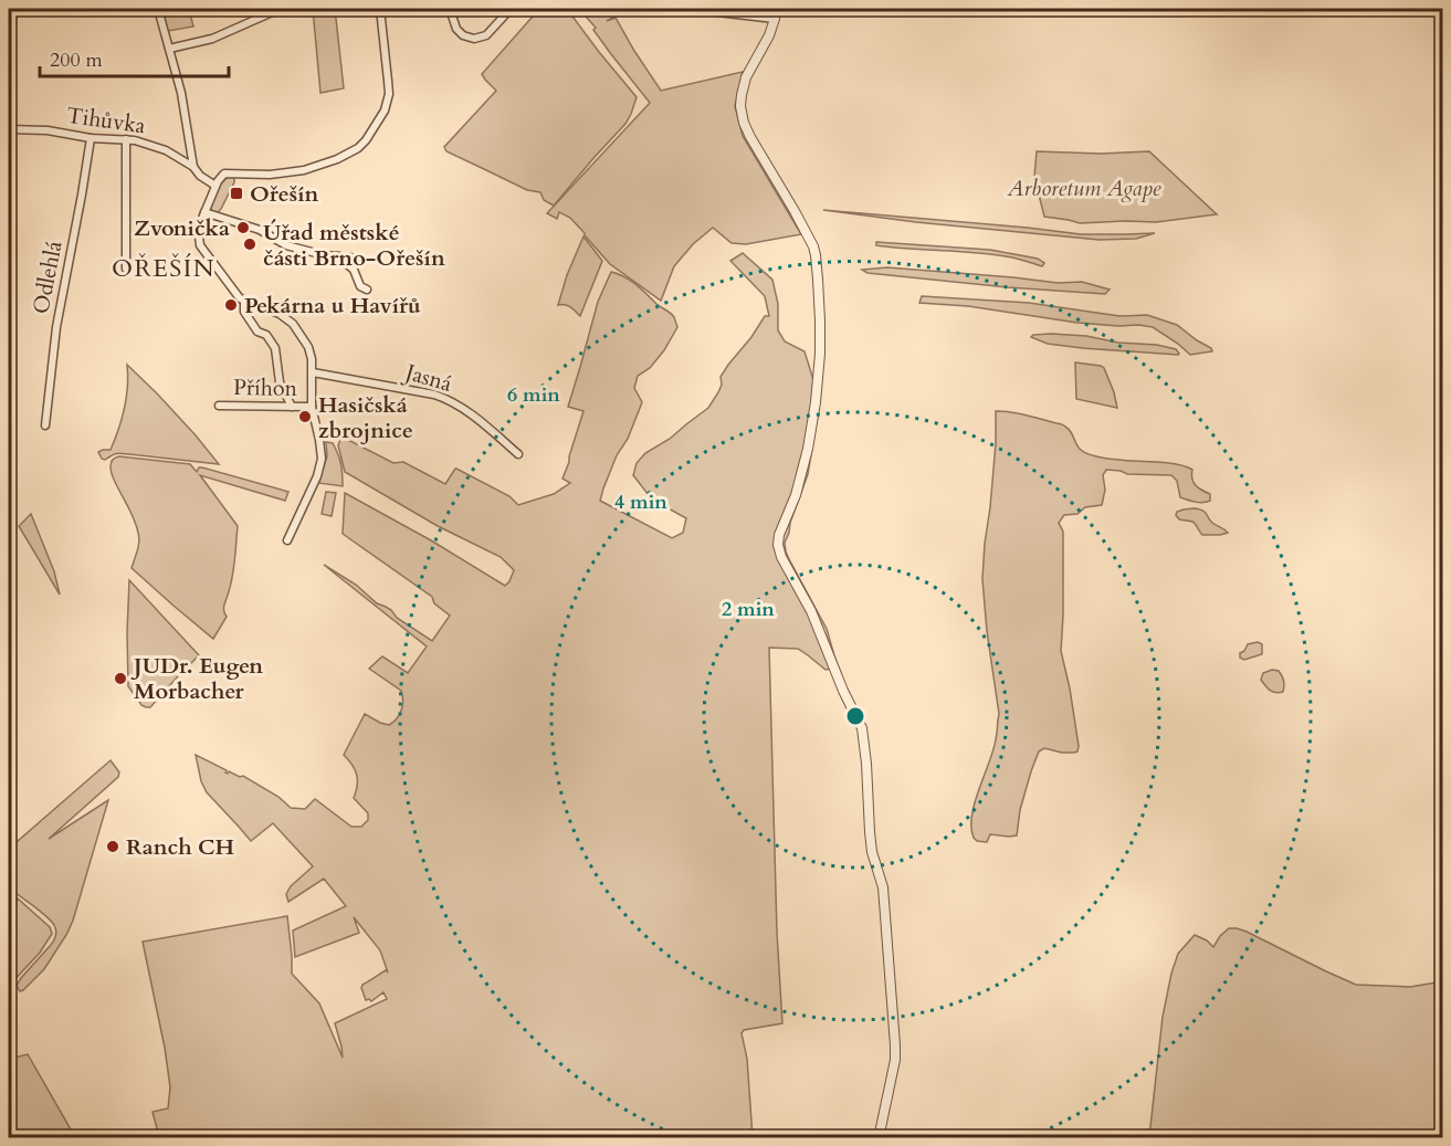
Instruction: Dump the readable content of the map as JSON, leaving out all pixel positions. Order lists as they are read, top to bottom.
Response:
{
  "streets": {
    "street": [
      "Tihůvka",
      "Odlehlá",
      "Jasná",
      "Příhon"
    ]
  },
  "crossings": [
    ["Tihůvka", "Odlehlá"]
  ],
  "districts": ["OŘEŠÍN"],
  "parks": ["Arboretum Agape"],
  "places": {
    "transit": ["Ořešín"],
    "other": [
      "Zvonička",
      "Úřad městské části Brno-Ořešín",
      "Pekárna u Havířů",
      "Hasičská zbrojnice",
      "JUDr. Eugen Morbacher",
      "Ranch CH"
    ]
  },
  "scale_bar": "200 m",
  "rings": ["6 min", "4 min", "2 min"]
}
